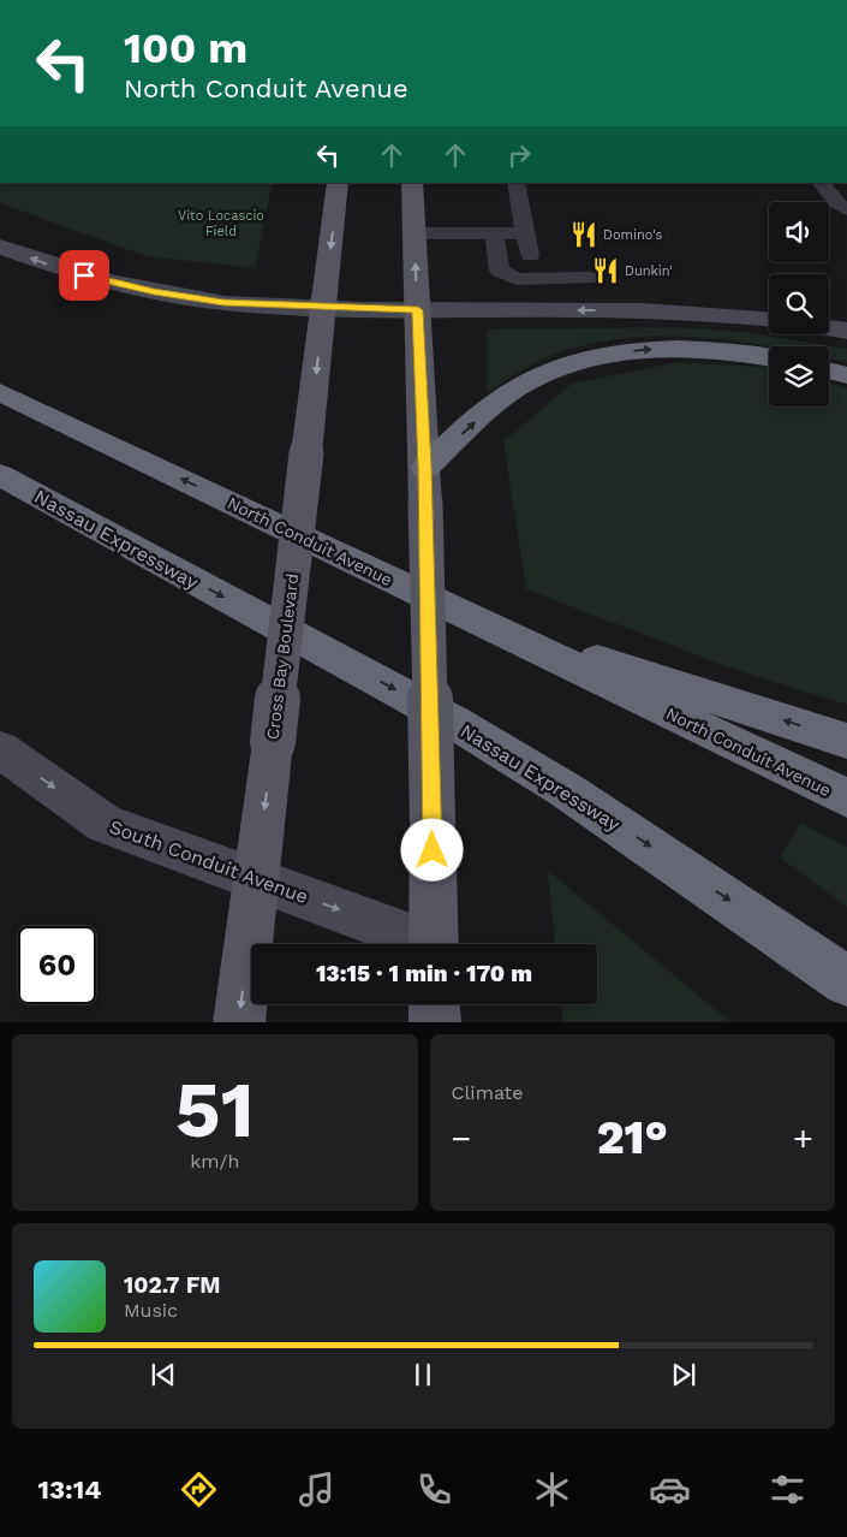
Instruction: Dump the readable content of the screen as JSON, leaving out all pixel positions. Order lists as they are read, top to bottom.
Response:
{
  "streets": {
    "highway": ["Nassau Expressway", "North Conduit Avenue"],
    "main road": ["Cross Bay Boulevard"],
    "street": ["South Conduit Avenue"]
  },
  "crossings": [
    ["Cross Bay Boulevard", "South Conduit Avenue"]
  ],
  "one_way": ["North Conduit Avenue", "South Conduit Avenue"],
  "parks": ["Vito Locascio Field"],
  "places": {
    "restaurant": ["Domino's", "Dunkin'"]
  },
  "page": {
    "turn": ["100 m", "North Conduit Avenue"],
    "limit": "60",
    "trip": "13:15 · 1 min · 170 m",
    "tile": [
      ["51", "km/h"],
      "Climate"
    ],
    "heat": ["−", "21°", "+"],
    "song": ["102.7 FM", "Music"],
    "tabs": "13:14"
  }
}
